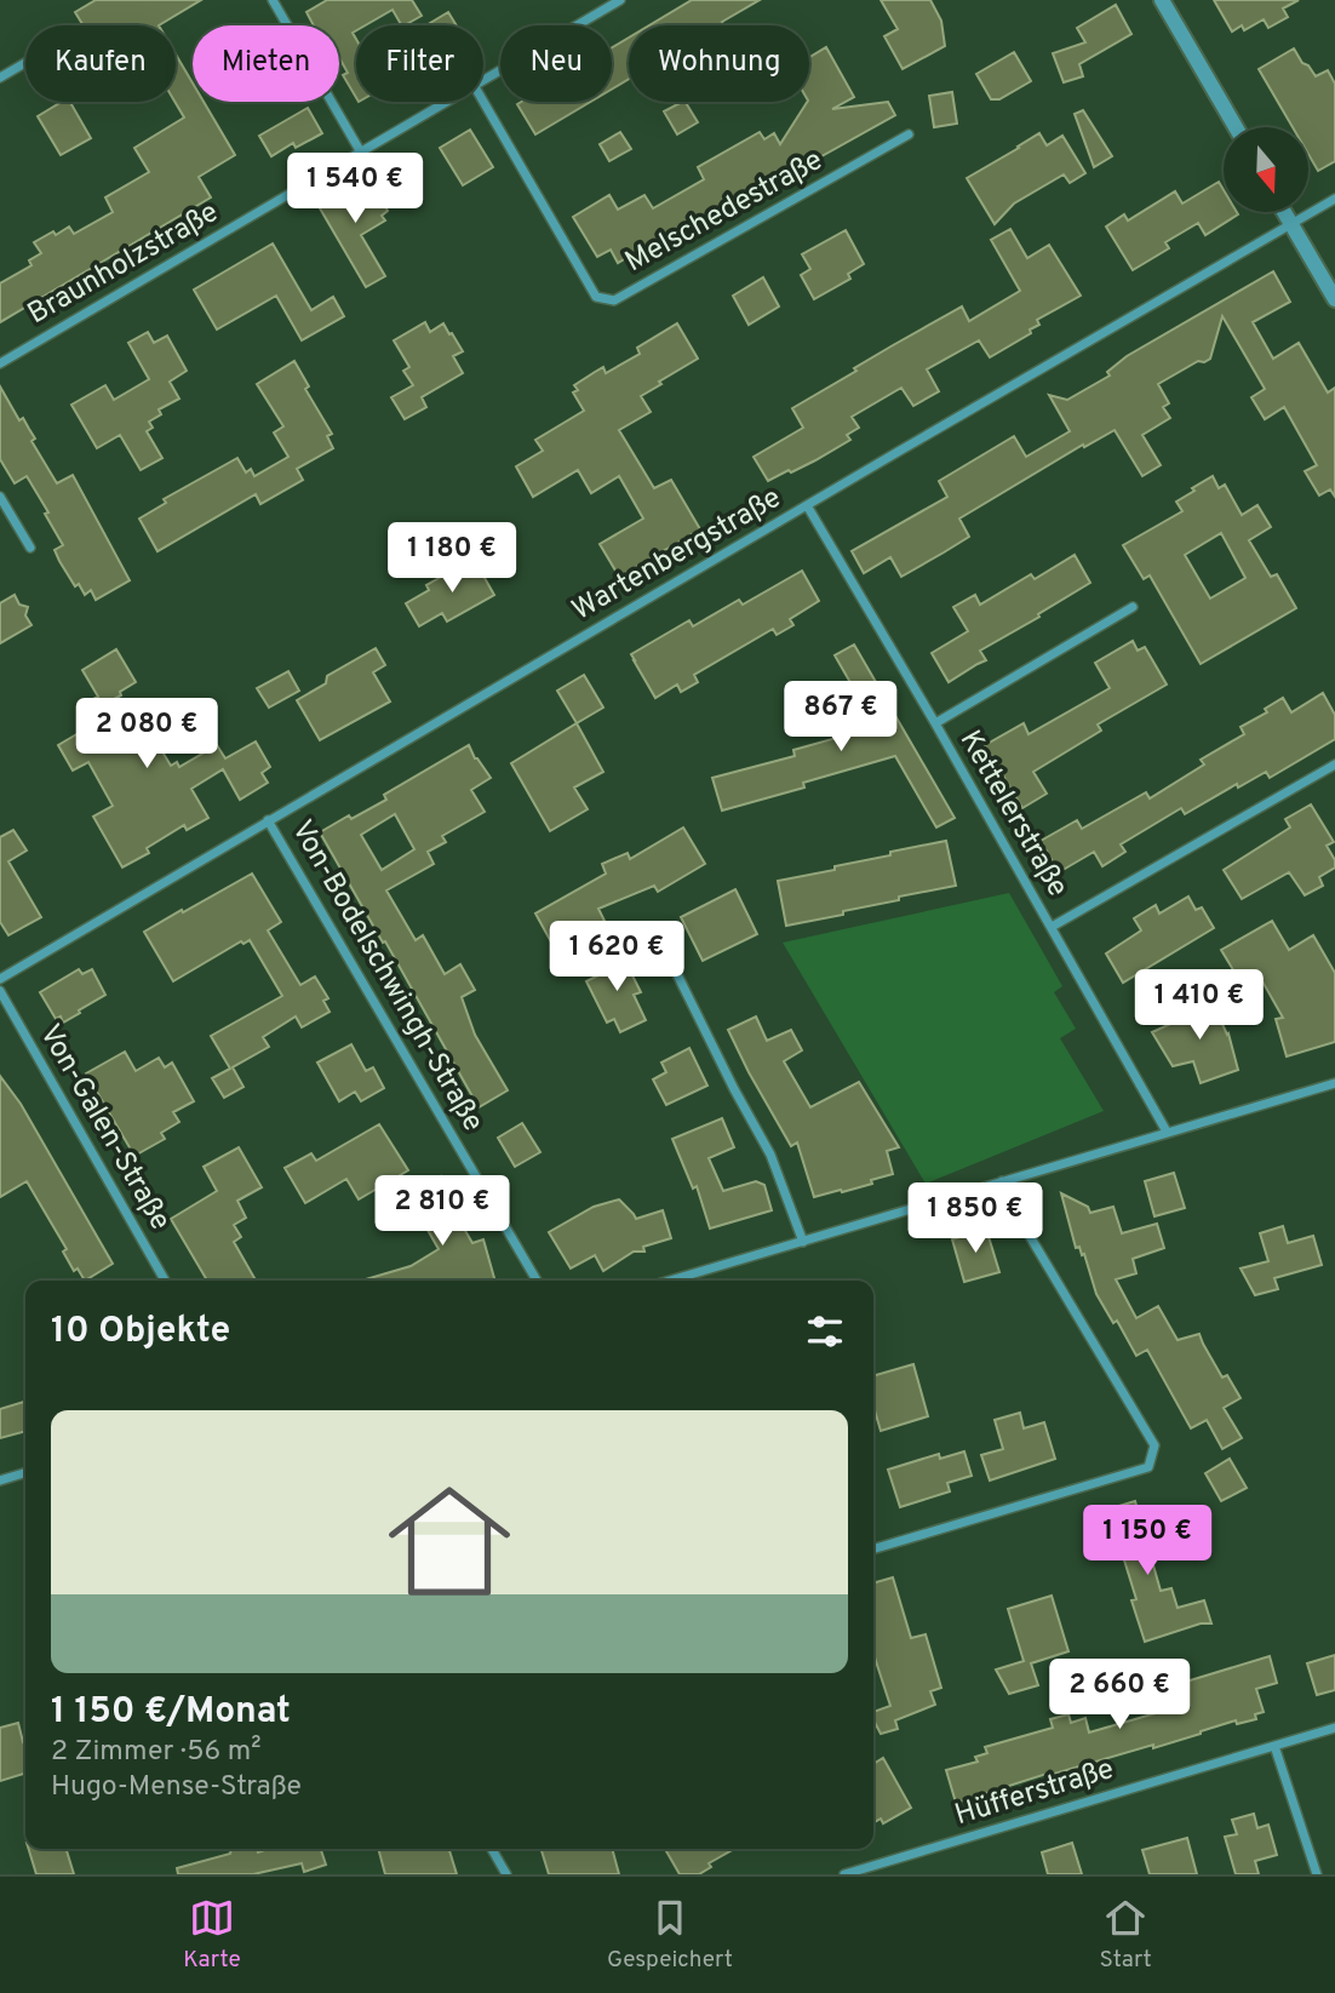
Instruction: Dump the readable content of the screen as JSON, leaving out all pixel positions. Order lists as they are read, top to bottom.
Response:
{
  "streets": {
    "street": [
      "Melschedestraße",
      "Braunholzstraße",
      "Wartenbergstraße",
      "Kettelerstraße",
      "Von-Bodelschwingh-Straße",
      "Von-Galen-Straße",
      "Hüfferstraße"
    ]
  },
  "crossings": [
    ["Wartenbergstraße", "Kettelerstraße"],
    ["Wartenbergstraße", "Von-Bodelschwingh-Straße"]
  ],
  "north": "bottom",
  "page": {
    "chip": [
      "Kaufen",
      "Mieten",
      "Filter",
      "Neu",
      "Wohnung"
    ],
    "price": [
      "1 540 €",
      "1 180 €",
      "867 €",
      "2 080 €",
      "1 620 €",
      "1 410 €",
      "2 810 €",
      "1 850 €",
      "1 150 €",
      "2 660 €"
    ],
    "heading": "10 Objekte",
    "list": [
      {
        "name": "1 150 €/Monat",
        "note": "2 Zimmer · 56 m² · Hugo-Mense-Straße"
      }
    ],
    "tabs": ["Karte", "Gespeichert", "Start"]
  }
}
